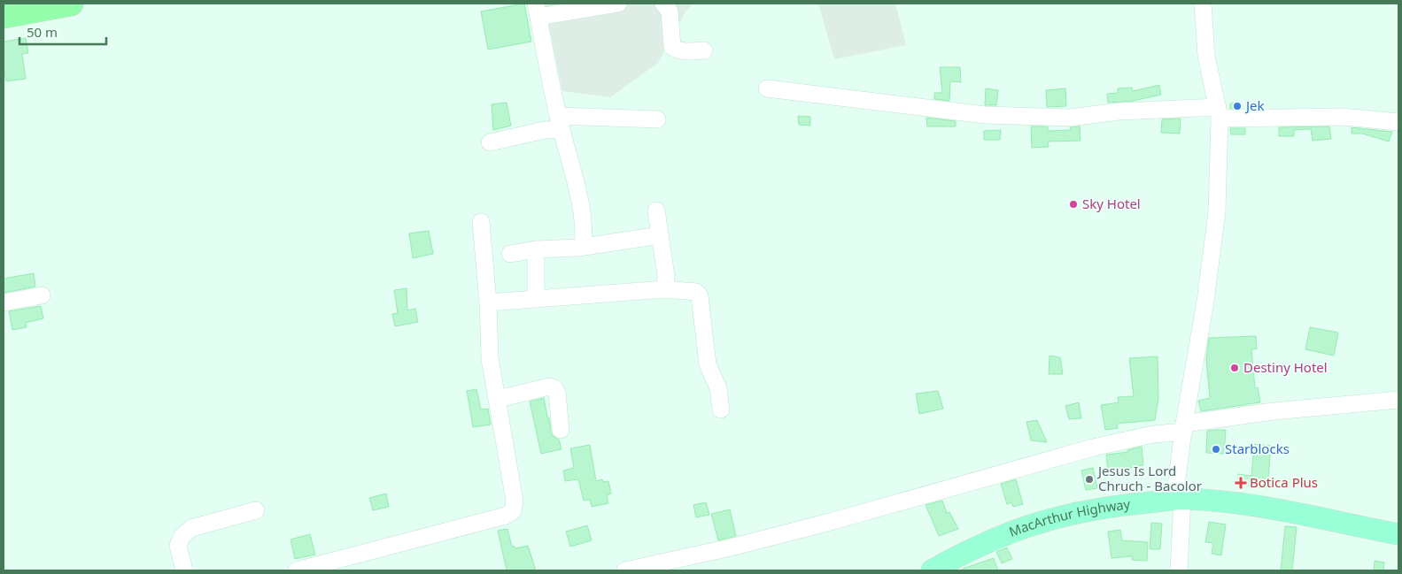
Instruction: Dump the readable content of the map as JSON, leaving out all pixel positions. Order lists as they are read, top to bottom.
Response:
{
  "streets": {
    "main road": ["MacArthur Highway"]
  },
  "places": {
    "other": [
      "Jek",
      "Sky Hotel",
      "Destiny Hotel",
      "Starblocks",
      "Jesus Is Lord Chruch - Bacolor"
    ],
    "health": ["Botica Plus"]
  },
  "scale_bar": "50 m"
}
